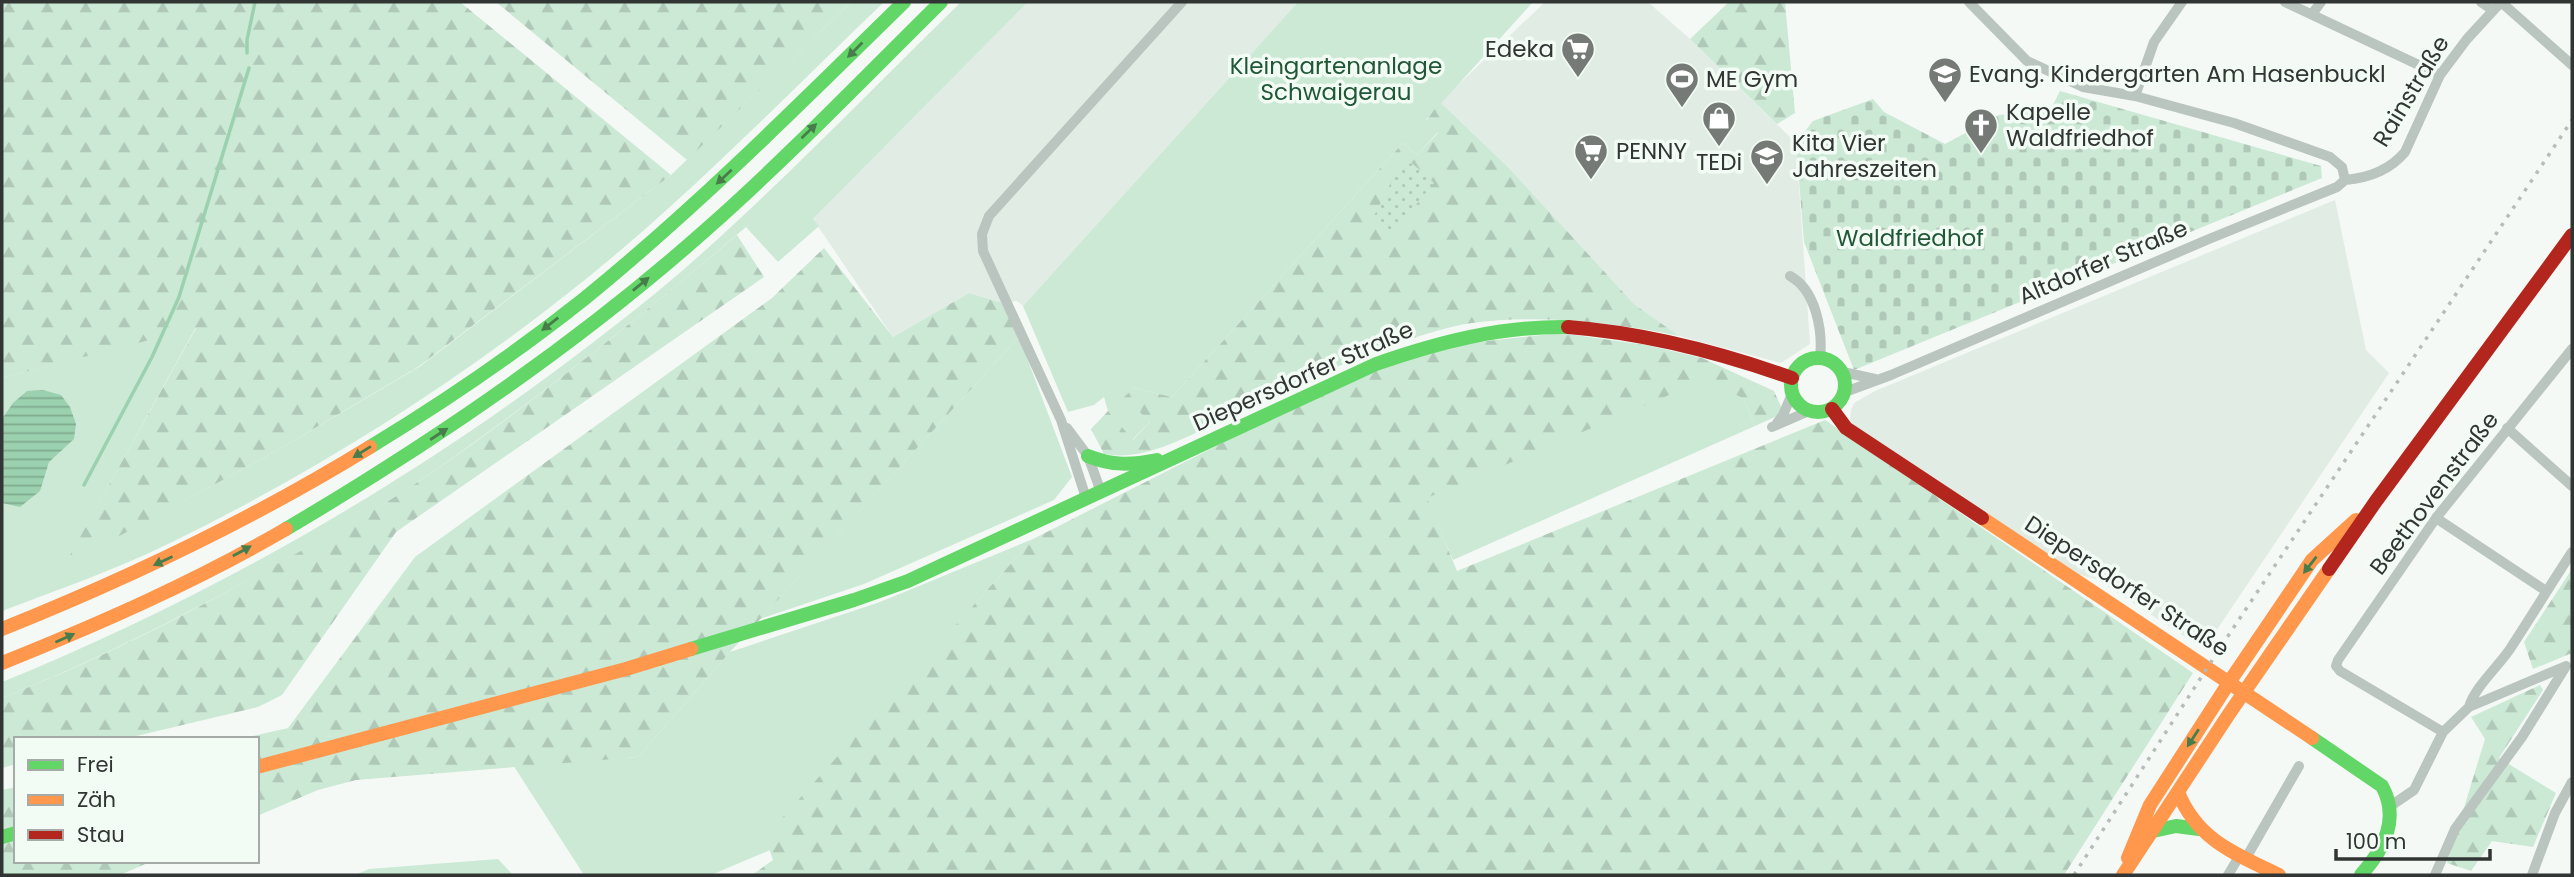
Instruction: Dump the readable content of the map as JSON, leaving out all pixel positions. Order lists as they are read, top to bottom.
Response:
{
  "streets": {
    "main road": ["Diepersdorfer Straße"],
    "street": ["Rainstraße", "Altdorfer Straße", "Beethovenstraße"]
  },
  "crossings": [
    ["Rainstraße", "Altdorfer Straße"],
    ["Altdorfer Straße", "Diepersdorfer Straße"]
  ],
  "parks": ["Kleingartenanlage Schwaigerau", "Waldfriedhof"],
  "places": {
    "supermarket": ["Edeka", "PENNY"],
    "school or university": ["Evang. Kindergarten Am Hasenbuckl", "Kita Vier Jahreszeiten"],
    "sports": ["ME Gym"],
    "shop": ["TEDi"],
    "church": ["Kapelle Waldfriedhof"]
  },
  "legend": ["Frei", "Zäh", "Stau"],
  "scale_bar": "100 m"
}
